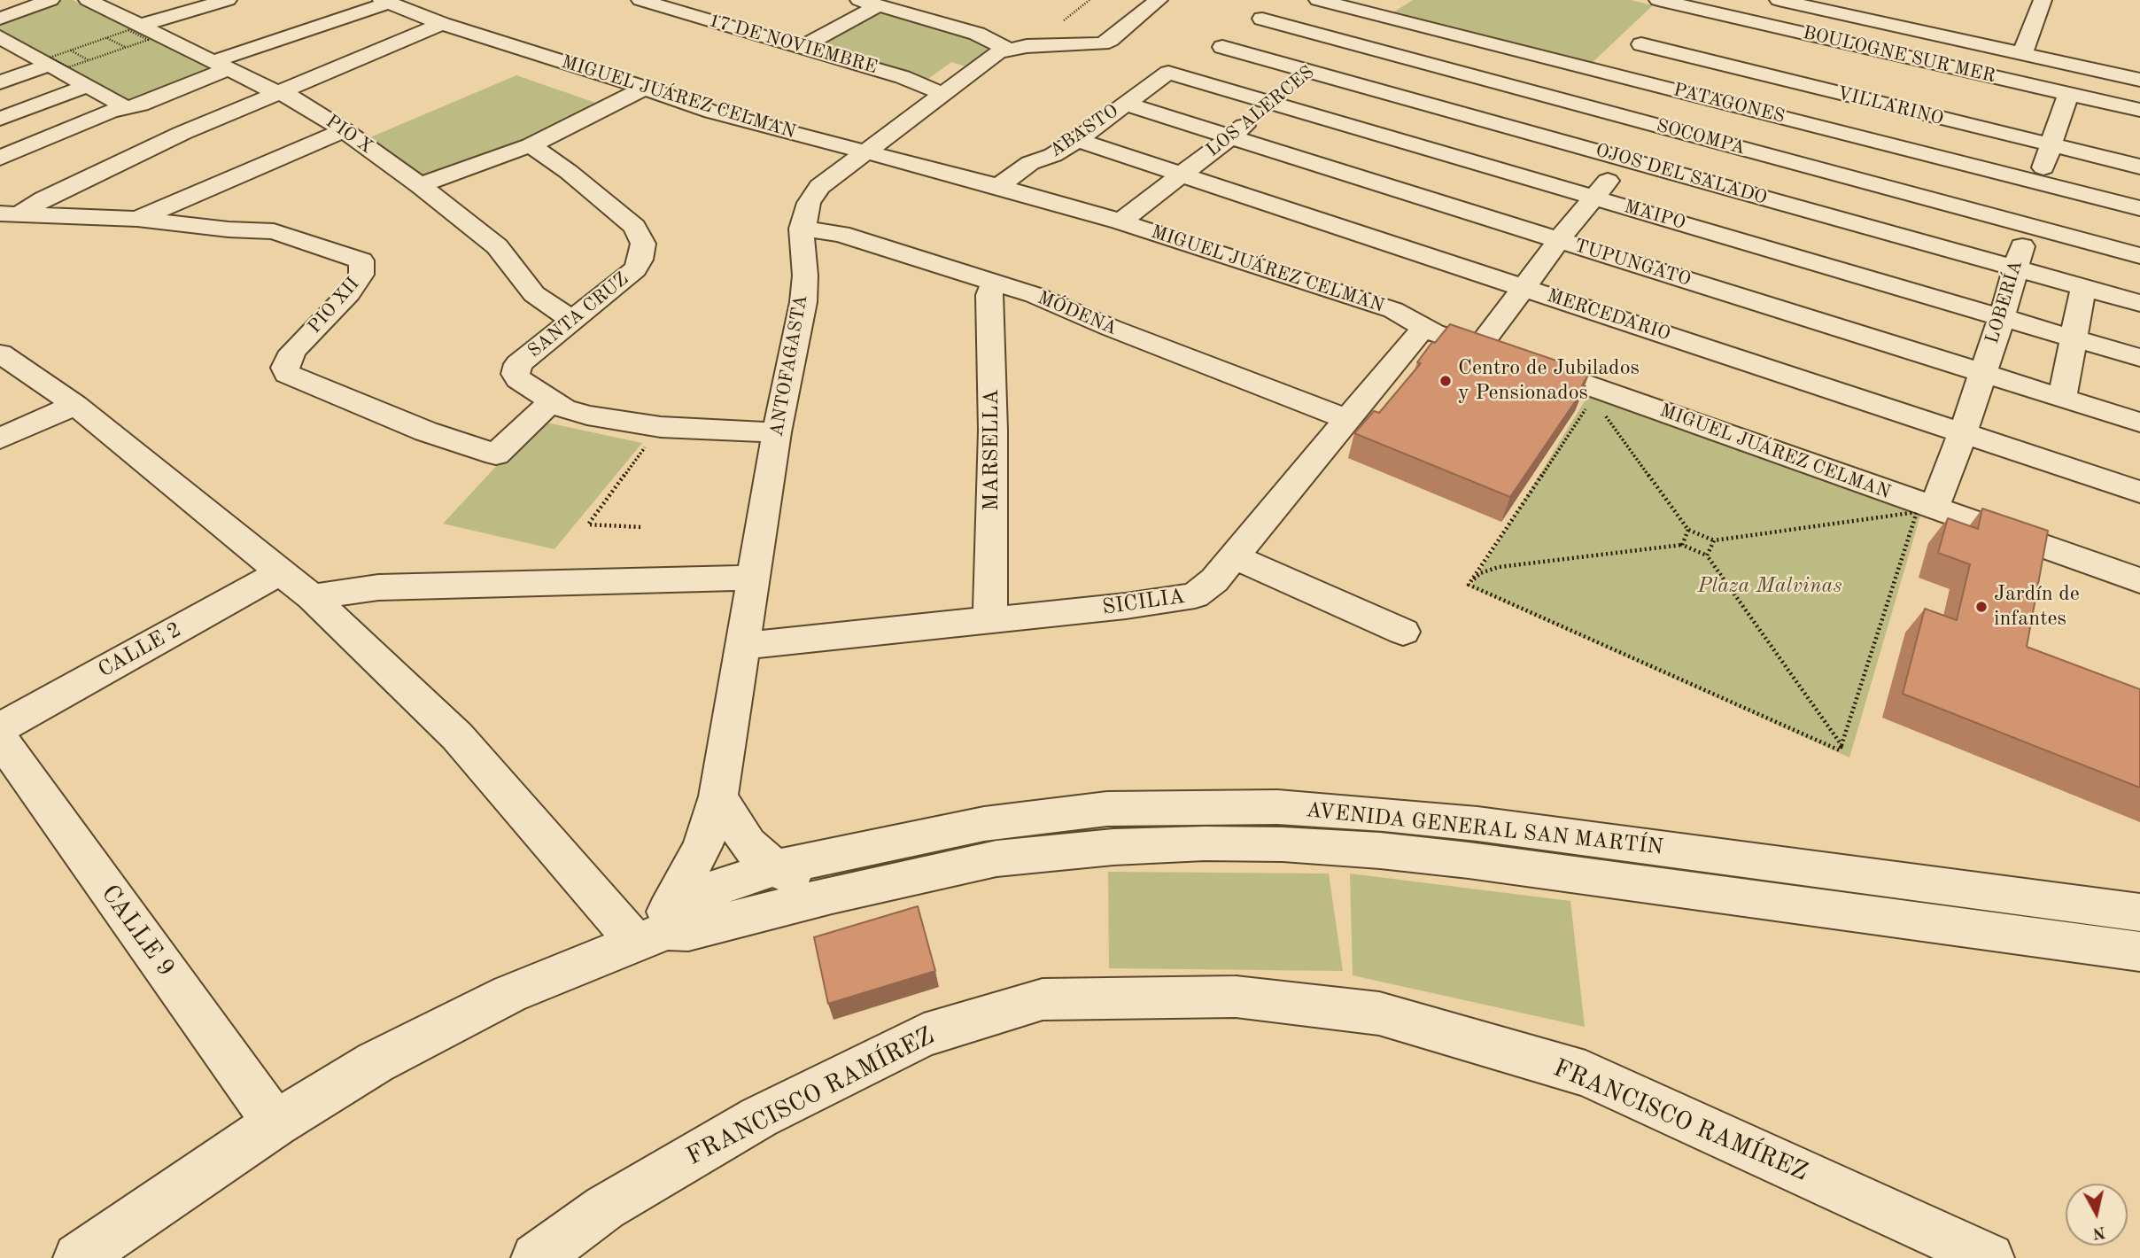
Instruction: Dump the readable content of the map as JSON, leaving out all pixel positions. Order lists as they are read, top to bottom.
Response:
{
  "streets": {
    "street": [
      "17 DE NOVIEMBRE",
      "BOULOGNE SUR MER",
      "MIGUEL JUÁREZ CELMAN",
      "PATAGONES",
      "VILLARINO",
      "LOS ALERCES",
      "ABASTO",
      "PIO X",
      "SOCOMPA",
      "OJOS DEL SALADO",
      "MAIPO",
      "TUPUNGATO",
      "LOBERÍA",
      "PIO XII",
      "MÓDENA",
      "SANTA CRUZ",
      "MERCEDARIO",
      "ANTOFAGASTA",
      "MARSELLA",
      "SICILIA",
      "CALLE 2",
      "AVENIDA GENERAL SAN MARTÍN",
      "CALLE 9",
      "FRANCISCO RAMÍREZ"
    ]
  },
  "crossings": [
    ["17 DE NOVIEMBRE", "ANTOFAGASTA"],
    ["BOULOGNE SUR MER", "VILLARINO"],
    ["BOULOGNE SUR MER", "LOBERÍA"],
    ["MIGUEL JUÁREZ CELMAN", "LOS ALERCES"],
    ["MIGUEL JUÁREZ CELMAN", "ABASTO"],
    ["MIGUEL JUÁREZ CELMAN", "LOBERÍA"],
    ["MIGUEL JUÁREZ CELMAN", "ANTOFAGASTA"],
    ["MIGUEL JUÁREZ CELMAN", "SICILIA"],
    ["PATAGONES", "LOS ALERCES"],
    ["PATAGONES", "LOBERÍA"],
    ["VILLARINO", "LOBERÍA"],
    ["LOS ALERCES", "SOCOMPA"],
    ["LOS ALERCES", "OJOS DEL SALADO"],
    ["LOS ALERCES", "MAIPO"],
    ["LOS ALERCES", "TUPUNGATO"],
    ["LOS ALERCES", "MERCEDARIO"],
    ["ABASTO", "MAIPO"],
    ["ABASTO", "TUPUNGATO"],
    ["ABASTO", "MERCEDARIO"],
    ["PIO X", "SANTA CRUZ"],
    ["SOCOMPA", "LOBERÍA"],
    ["OJOS DEL SALADO", "LOBERÍA"],
    ["MAIPO", "LOBERÍA"],
    ["TUPUNGATO", "LOBERÍA"],
    ["LOBERÍA", "MERCEDARIO"],
    ["PIO XII", "SANTA CRUZ"],
    ["MÓDENA", "ANTOFAGASTA"],
    ["MÓDENA", "MARSELLA"],
    ["MÓDENA", "SICILIA"],
    ["SANTA CRUZ", "ANTOFAGASTA"],
    ["ANTOFAGASTA", "SICILIA"],
    ["ANTOFAGASTA", "AVENIDA GENERAL SAN MARTÍN"],
    ["MARSELLA", "SICILIA"]
  ],
  "parks": ["Plaza Malvinas"],
  "places": ["Centro de Jubilados y Pensionados", "Jardín de infantes"],
  "north": "bottom"
}
